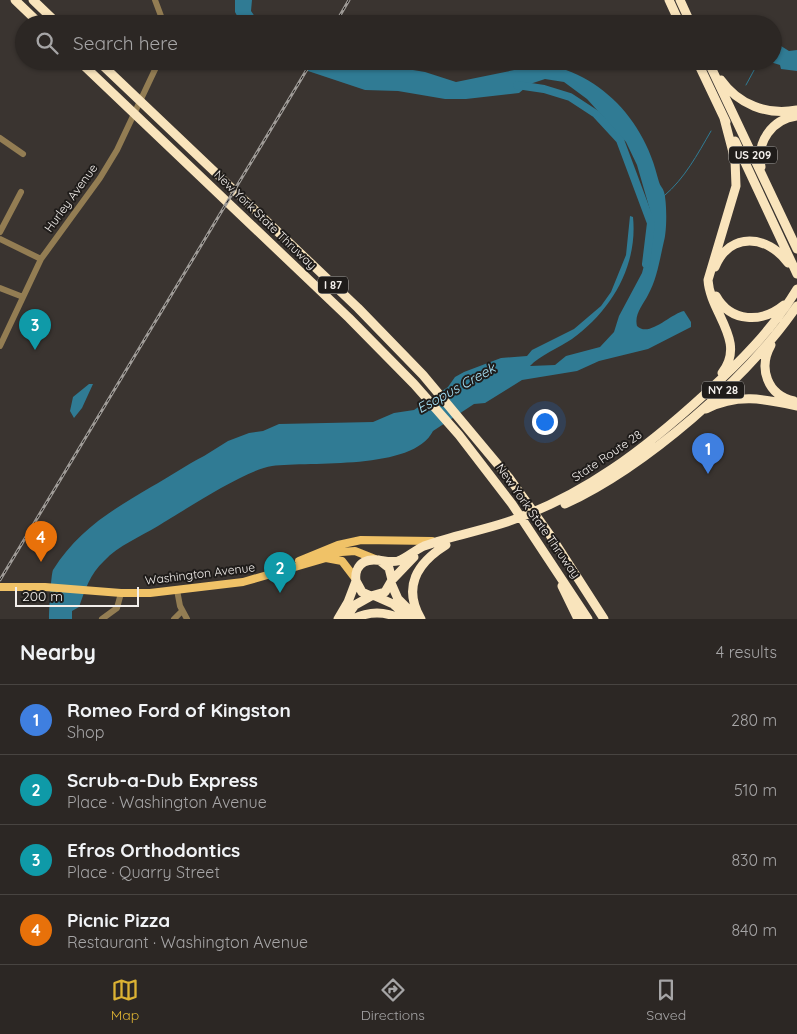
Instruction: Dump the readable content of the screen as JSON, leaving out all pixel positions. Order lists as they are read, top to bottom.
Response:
{
  "streets": {
    "highway": [
      "US 209",
      "New York State Thruway",
      "I 87",
      "NY 28",
      "State Route 28"
    ],
    "main road": ["Washington Avenue"],
    "street": ["Hurley Avenue"]
  },
  "crossings": [
    ["State Route 28", "Washington Avenue"]
  ],
  "water": ["Esopus Creek"],
  "scale_bar": "200 m",
  "page": {
    "search": "Search here",
    "pins": [
      "3",
      "1",
      "4",
      "2"
    ],
    "scale": "200 m",
    "heading": ["Nearby", "4 results"],
    "list": [
      {
        "mark": "1",
        "name": "Romeo Ford of Kingston",
        "note": "Shop",
        "value": "280 m"
      },
      {
        "mark": "2",
        "name": "Scrub-a-Dub Express",
        "note": "Place · Washington Avenue",
        "value": "510 m"
      },
      {
        "mark": "3",
        "name": "Efros Orthodontics",
        "note": "Place · Quarry Street",
        "value": "830 m"
      },
      {
        "mark": "4",
        "name": "Picnic Pizza",
        "note": "Restaurant · Washington Avenue",
        "value": "840 m"
      }
    ],
    "nav": ["Map", "Directions", "Saved"]
  }
}
